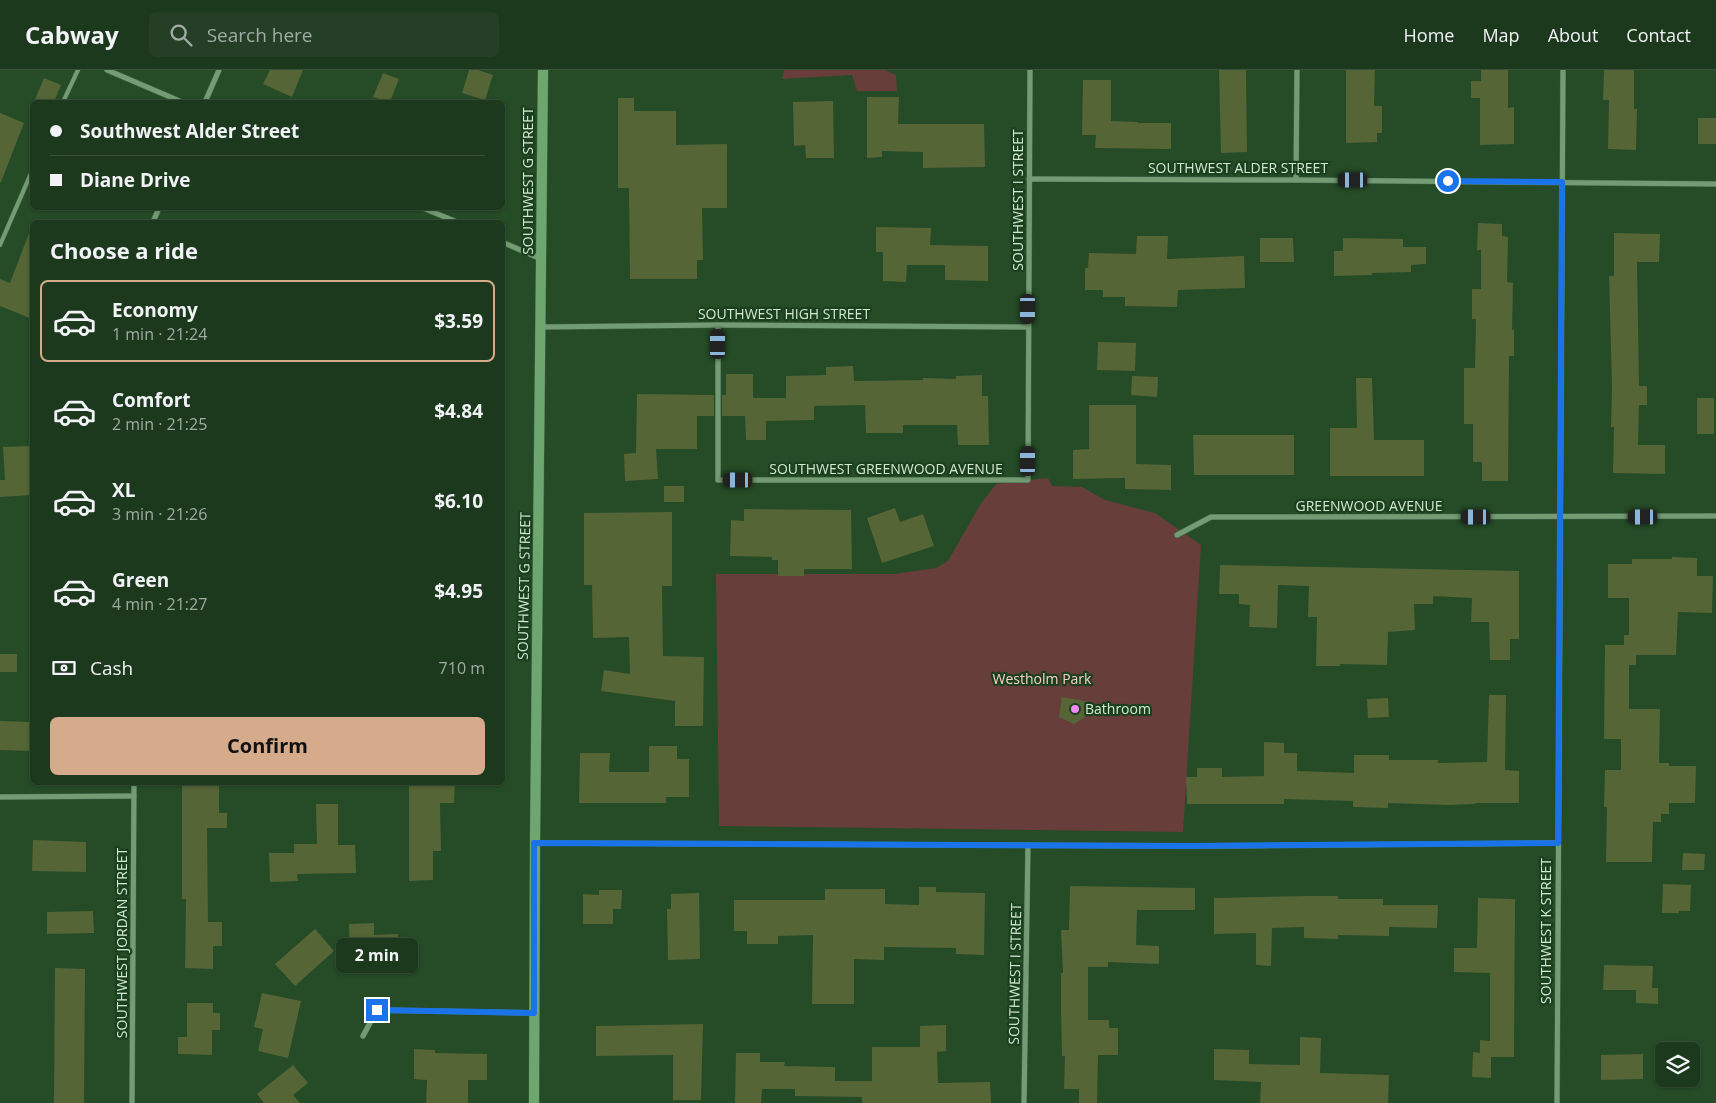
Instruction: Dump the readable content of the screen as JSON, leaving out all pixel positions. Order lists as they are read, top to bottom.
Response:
{
  "streets": {
    "main road": ["SOUTHWEST G STREET"],
    "street": [
      "SOUTHWEST ALDER STREET",
      "SOUTHWEST I STREET",
      "SOUTHWEST HIGH STREET",
      "SOUTHWEST GREENWOOD AVENUE",
      "GREENWOOD AVENUE",
      "SOUTHWEST K STREET",
      "SOUTHWEST JORDAN STREET"
    ]
  },
  "crossings": [
    ["SOUTHWEST ALDER STREET", "SOUTHWEST I STREET"],
    ["SOUTHWEST ALDER STREET", "SOUTHWEST K STREET"],
    ["SOUTHWEST G STREET", "SOUTHWEST HIGH STREET"],
    ["SOUTHWEST I STREET", "SOUTHWEST HIGH STREET"],
    ["SOUTHWEST I STREET", "SOUTHWEST GREENWOOD AVENUE"],
    ["SOUTHWEST HIGH STREET", "SOUTHWEST GREENWOOD AVENUE"],
    ["GREENWOOD AVENUE", "SOUTHWEST K STREET"]
  ],
  "parks": ["Westholm Park"],
  "places": ["Bathroom"],
  "page": {
    "header": "Cabway",
    "search": "Search here",
    "nav": [
      "Home",
      "Map",
      "About",
      "Contact"
    ],
    "banner": ["Southwest Alder Street", "Diane Drive"],
    "heading": "Choose a ride",
    "list": [
      {
        "name": "Economy",
        "note": "1 min · 21:24",
        "value": "$3.59"
      },
      {
        "name": "Comfort",
        "note": "2 min · 21:25",
        "value": "$4.84"
      },
      {
        "name": "XL",
        "note": "3 min · 21:26",
        "value": "$6.10"
      },
      {
        "name": "Green",
        "note": "4 min · 21:27",
        "value": "$4.95"
      }
    ],
    "pay": ["Cash", "710 m"],
    "buttons": "Confirm",
    "bubble": "2 min"
  }
}
